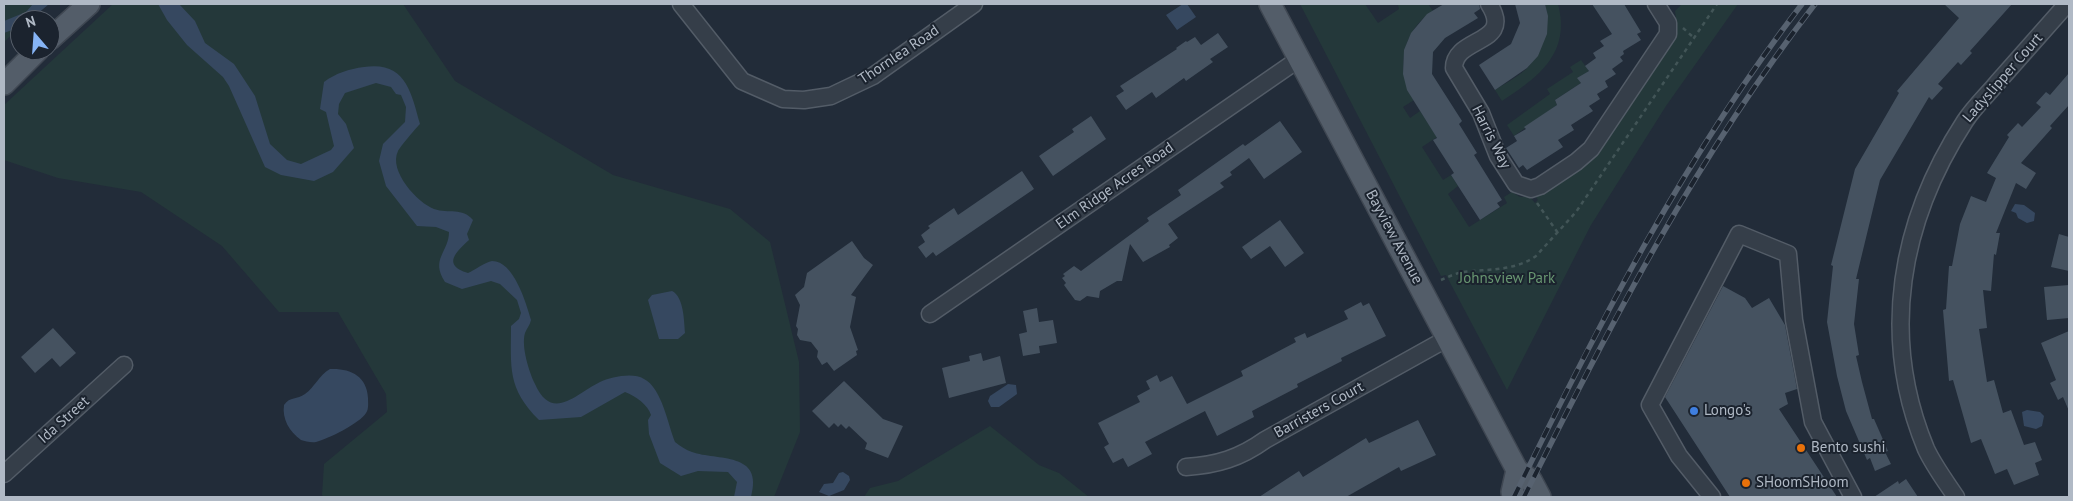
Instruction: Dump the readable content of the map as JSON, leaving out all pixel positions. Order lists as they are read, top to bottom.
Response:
{
  "streets": {
    "main road": ["Bayview Avenue"],
    "street": [
      "Thornlea Road",
      "Ladyslipper Court",
      "Harris Way",
      "Elm Ridge Acres Road",
      "Barristers Court",
      "Ida Street"
    ]
  },
  "crossings": [
    ["Elm Ridge Acres Road", "Bayview Avenue"],
    ["Bayview Avenue", "Barristers Court"]
  ],
  "parks": ["Johnsview Park"],
  "places": ["Longo's", "Bento sushi", "SHoomSHoom"],
  "north": "top"
}
